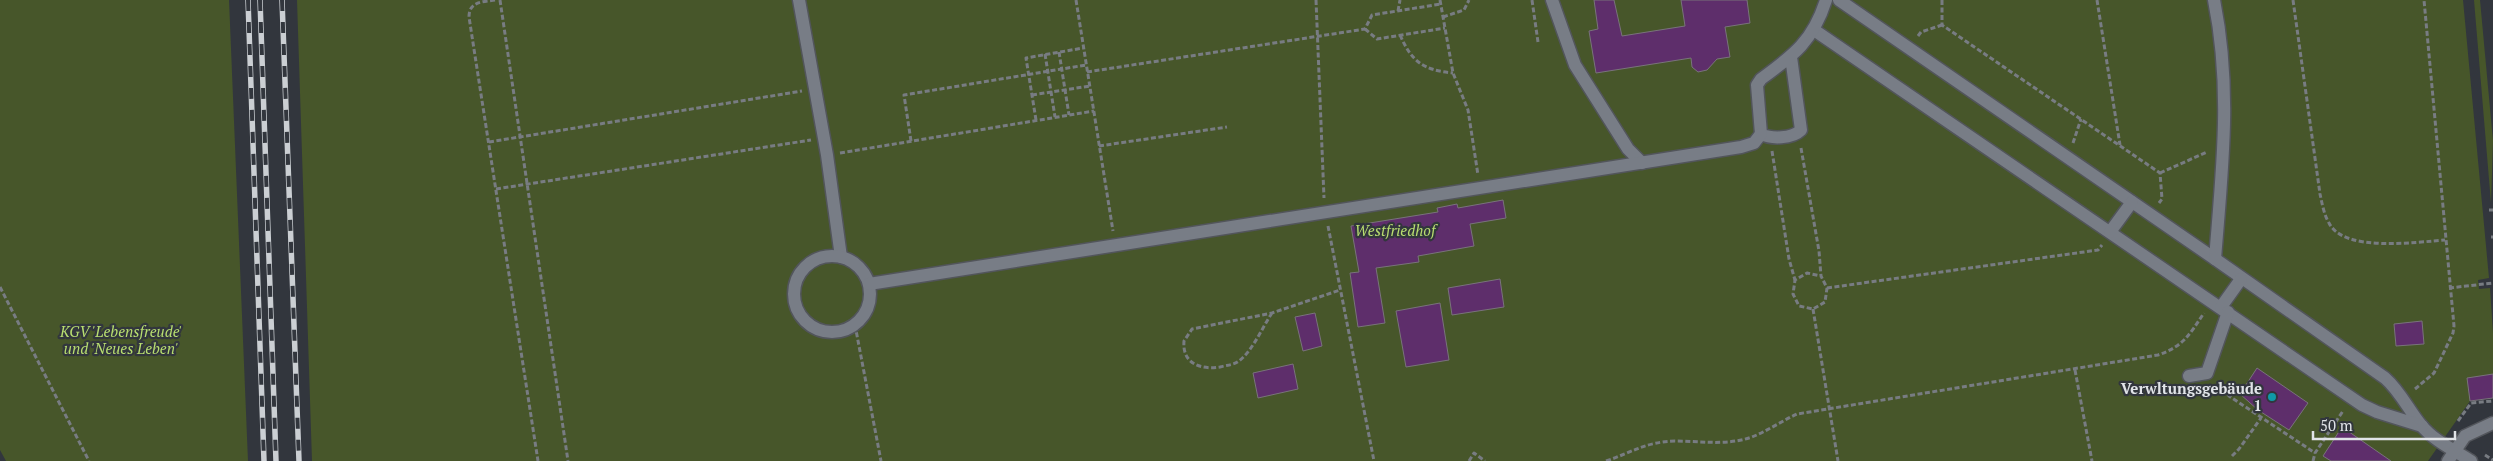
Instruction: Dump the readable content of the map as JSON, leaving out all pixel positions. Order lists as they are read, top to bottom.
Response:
{
  "parks": ["Westfriedhof", "KGV 'Lebensfreude' und 'Neues Leben'"],
  "places": ["Verwltungsgebäude 1"],
  "scale_bar": "50 m"
}
